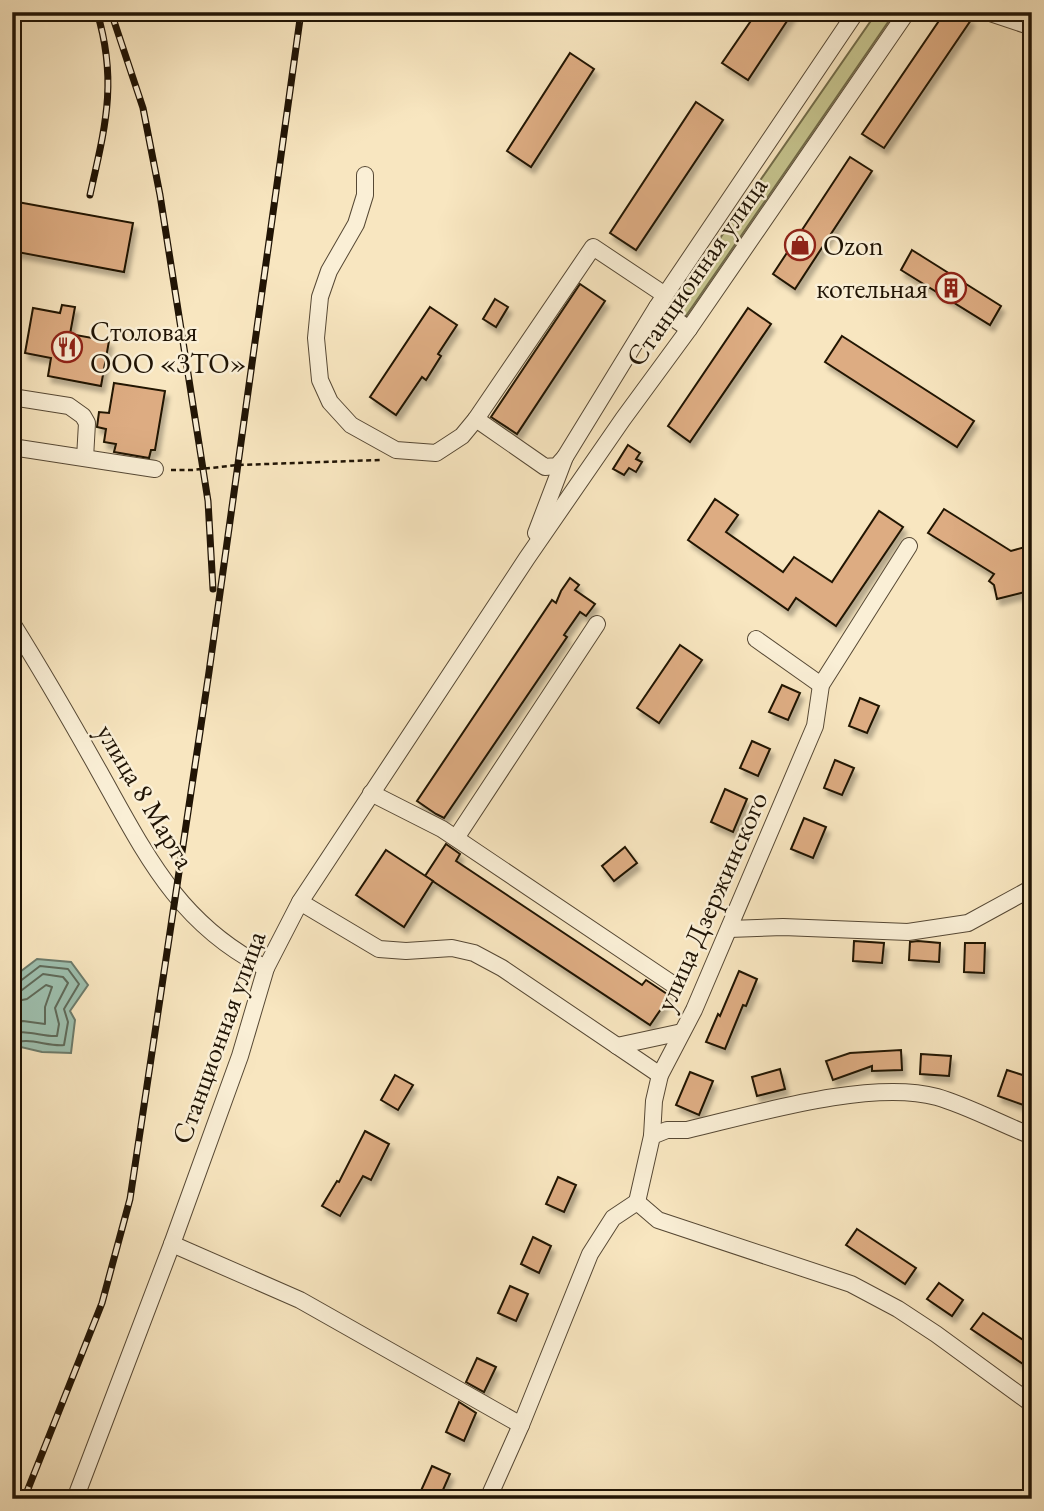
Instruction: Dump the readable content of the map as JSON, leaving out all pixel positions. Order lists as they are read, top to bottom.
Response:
{
  "streets": {
    "street": ["Станционная улица", "улица 8 Марта", "улица Дзержинского"]
  },
  "crossings": [
    ["Станционная улица", "улица 8 Марта"]
  ],
  "places": {
    "shop": ["Ozon"],
    "building": ["котельная"],
    "restaurant": ["Столовая ООО «ЗТО»"]
  }
}
